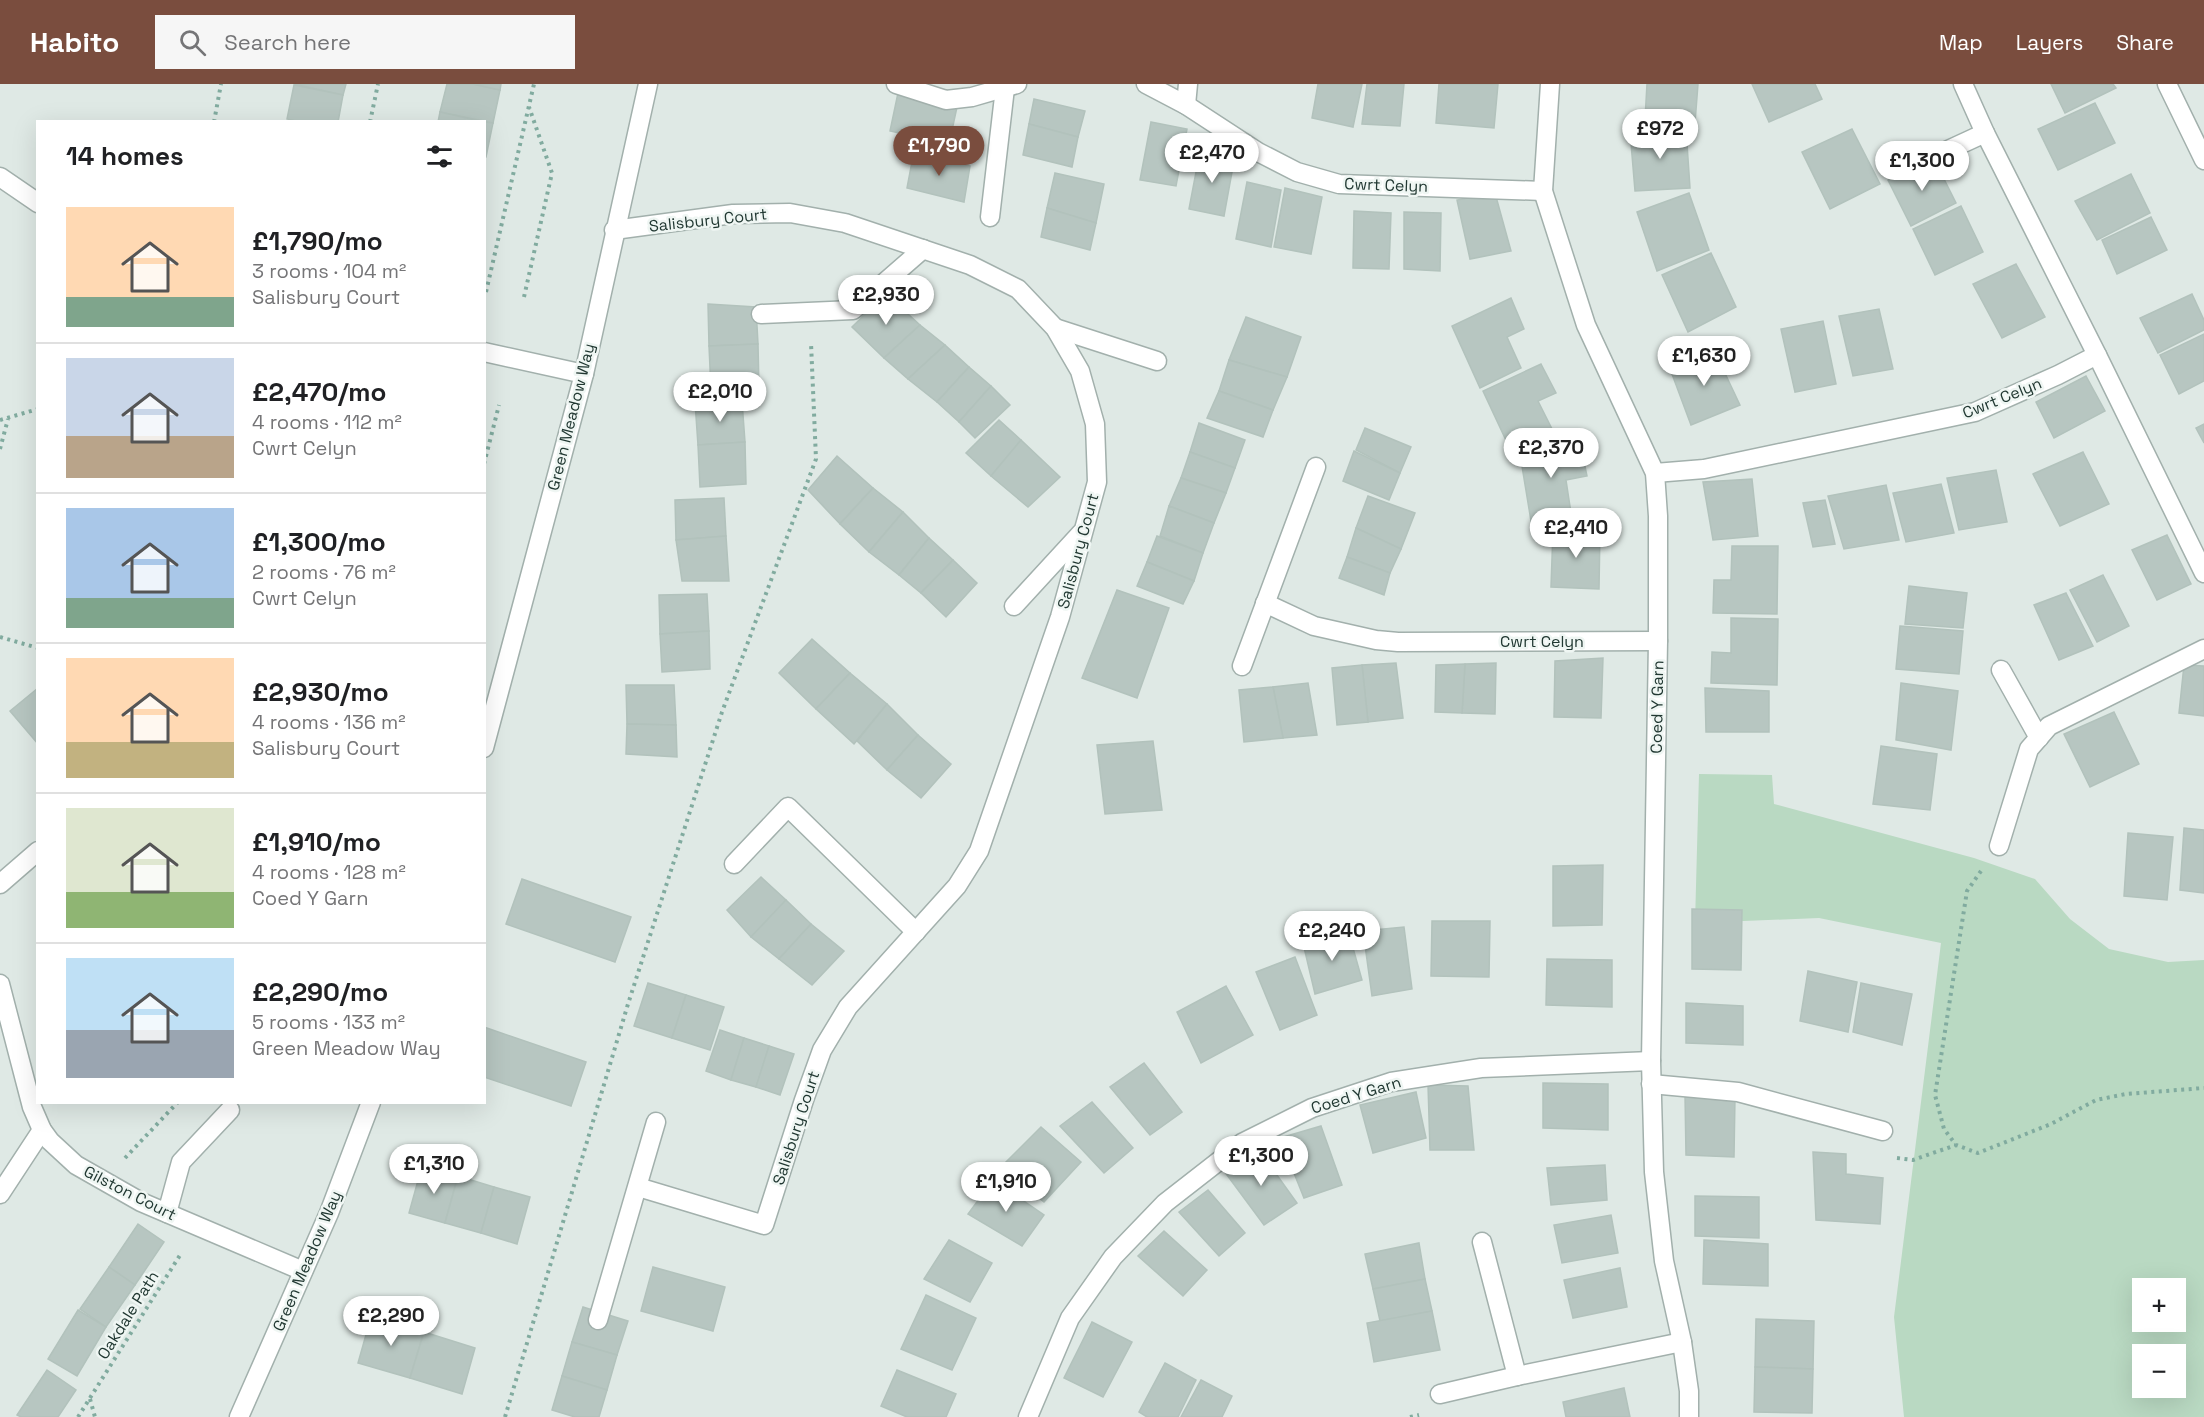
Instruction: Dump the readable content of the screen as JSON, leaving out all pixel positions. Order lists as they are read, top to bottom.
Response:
{
  "streets": {
    "street": [
      "Cwrt Celyn",
      "Salisbury Court",
      "Green Meadow Way",
      "Coed Y Garn",
      "Gilston Court"
    ],
    "path": ["Oakdale Path"]
  },
  "crossings": [
    ["Cwrt Celyn", "Coed Y Garn"],
    ["Salisbury Court", "Green Meadow Way"],
    ["Green Meadow Way", "Gilston Court"],
    ["Gilston Court", "Oakdale Path"]
  ],
  "page": {
    "header": "Habito",
    "search": "Search here",
    "nav": ["Map", "Layers", "Share"],
    "price": [
      "£972",
      "£1,790",
      "£2,470",
      "£1,300",
      "£2,930",
      "£1,630",
      "£2,010",
      "£2,370",
      "£2,410",
      "£2,240",
      "£1,300",
      "£1,310",
      "£1,910",
      "£2,290"
    ],
    "heading": "14 homes",
    "list": [
      {
        "name": "£1,790/mo",
        "note": "3 rooms · 104 m² · Salisbury Court"
      },
      {
        "name": "£2,470/mo",
        "note": "4 rooms · 112 m² · Cwrt Celyn"
      },
      {
        "name": "£1,300/mo",
        "note": "2 rooms · 76 m² · Cwrt Celyn"
      },
      {
        "name": "£2,930/mo",
        "note": "4 rooms · 136 m² · Salisbury Court"
      },
      {
        "name": "£1,910/mo",
        "note": "4 rooms · 128 m² · Coed Y Garn"
      },
      {
        "name": "£2,290/mo",
        "note": "5 rooms · 133 m² · Green Meadow Way"
      }
    ],
    "map_buttons": ["+", "−"]
  }
}
